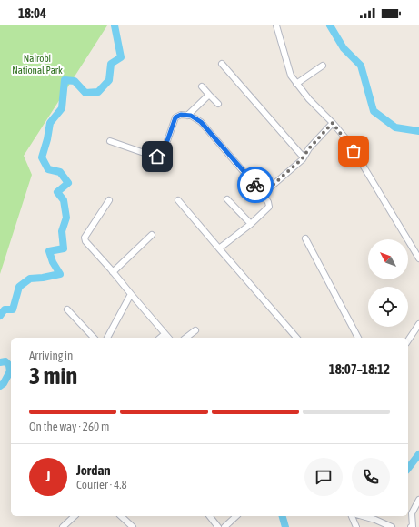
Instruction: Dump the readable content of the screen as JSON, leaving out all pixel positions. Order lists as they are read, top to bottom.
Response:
{
  "parks": ["Nairobi National Park"],
  "north": "top left",
  "page": {
    "status": "18:04",
    "heading": ["3 min", "Arriving in", "18:07–18:12"],
    "panel": ["Jordan", "Courier · 4.8"],
    "bar": "On the way · 260 m",
    "round": "J"
  }
}
